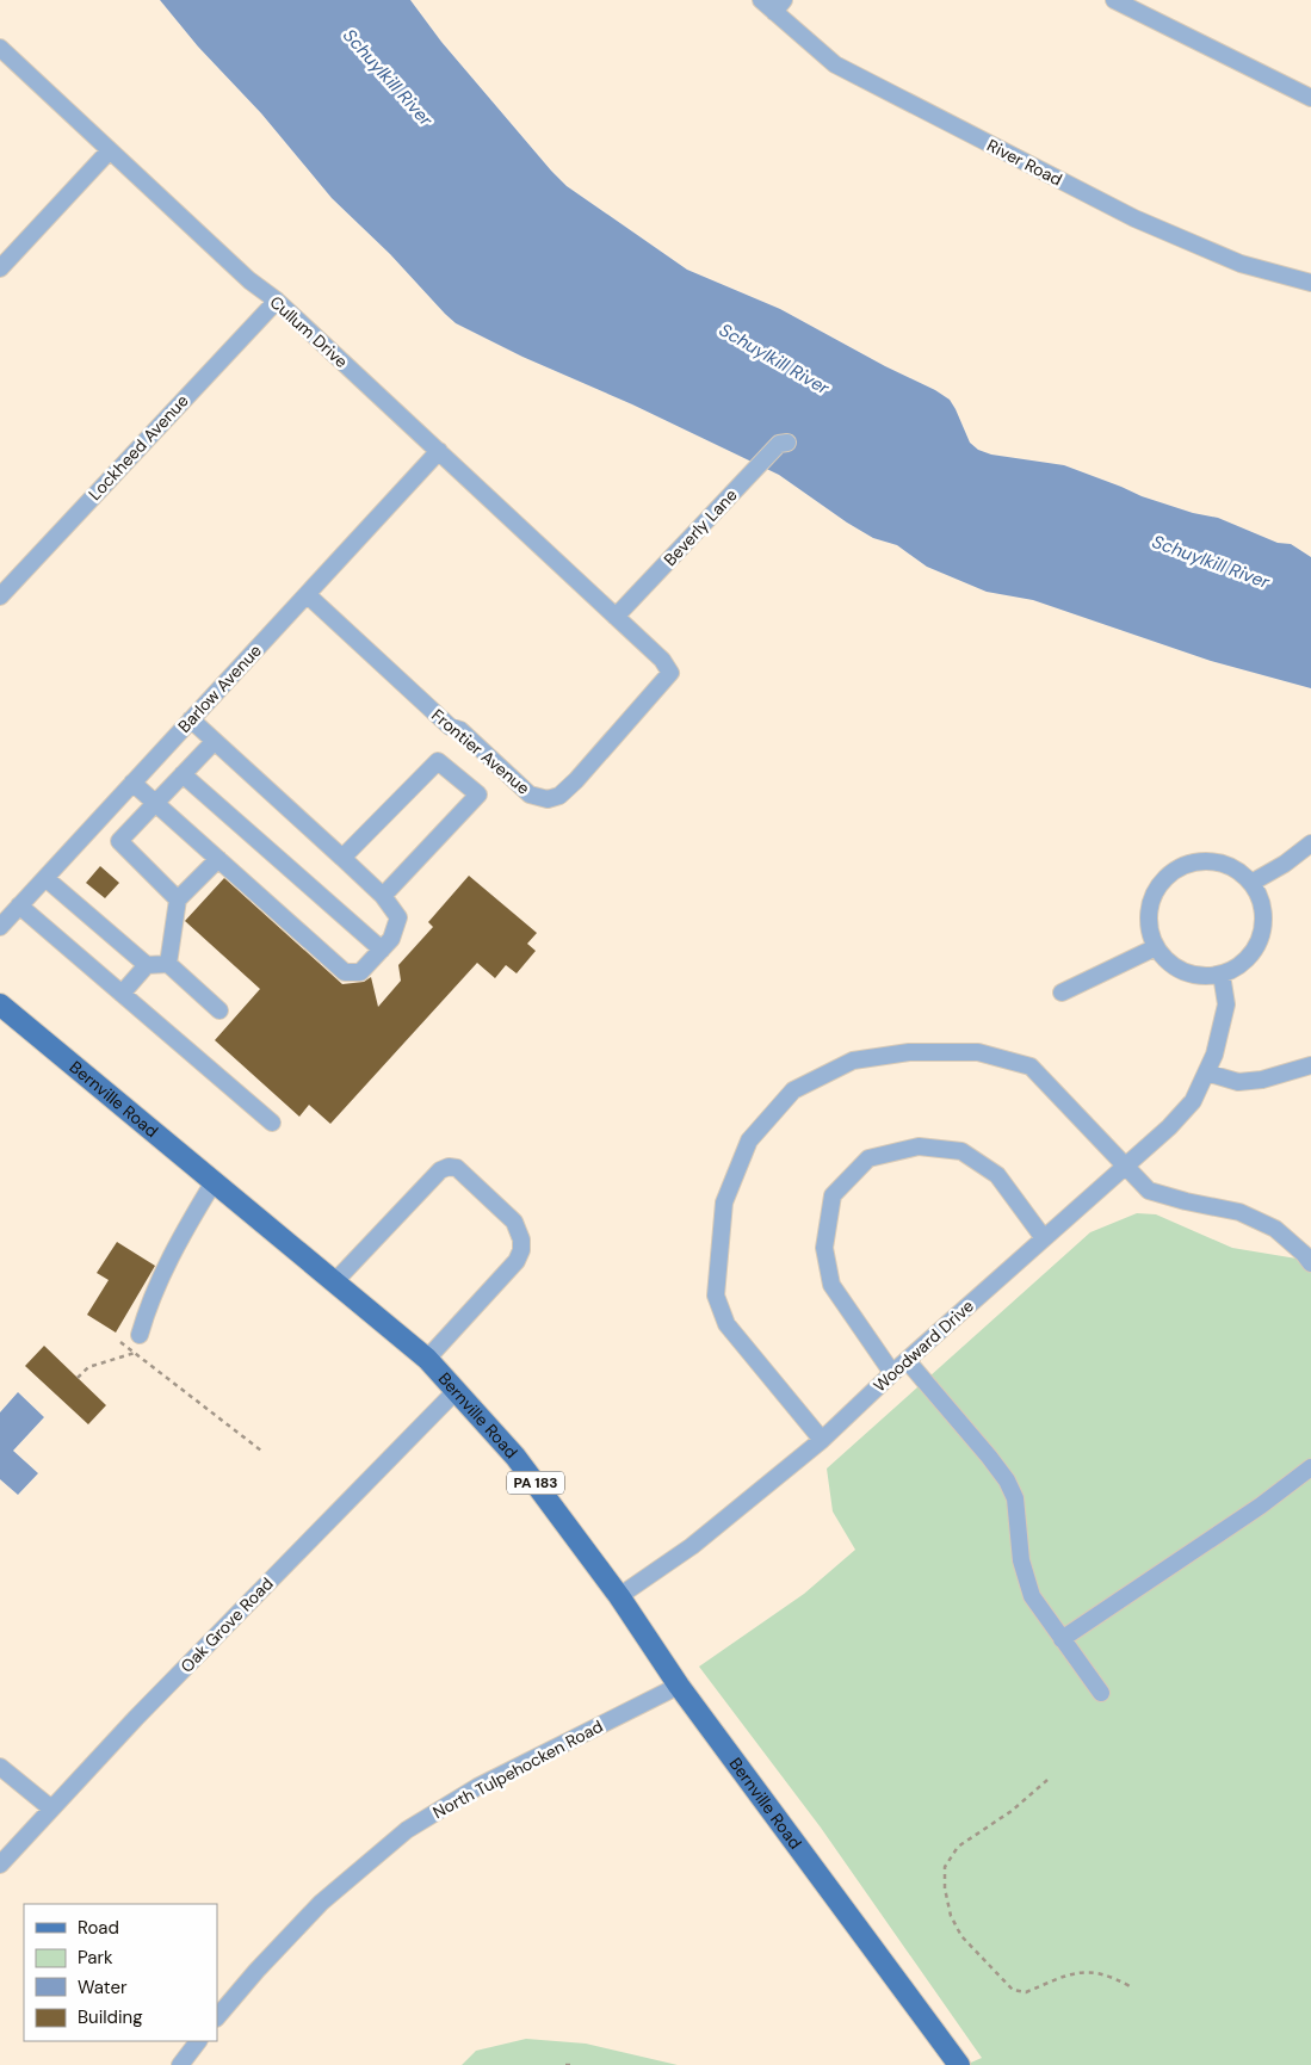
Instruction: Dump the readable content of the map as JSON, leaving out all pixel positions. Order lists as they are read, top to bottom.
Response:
{
  "streets": {
    "main road": ["Bernville Road", "PA 183"],
    "street": [
      "River Road",
      "Cullum Drive",
      "Lockheed Avenue",
      "Beverly Lane",
      "Barlow Avenue",
      "Frontier Avenue",
      "Woodward Drive",
      "Oak Grove Road",
      "North Tulpehocken Road"
    ]
  },
  "crossings": [
    ["Cullum Drive", "Lockheed Avenue"],
    ["Cullum Drive", "Beverly Lane"],
    ["Cullum Drive", "Barlow Avenue"],
    ["Cullum Drive", "Frontier Avenue"],
    ["Beverly Lane", "Frontier Avenue"],
    ["Barlow Avenue", "Frontier Avenue"],
    ["Bernville Road", "Woodward Drive"],
    ["Bernville Road", "Oak Grove Road"],
    ["Bernville Road", "North Tulpehocken Road"]
  ],
  "water": ["Schuylkill River"],
  "legend": [
    "Road",
    "Park",
    "Water",
    "Building"
  ]
}
